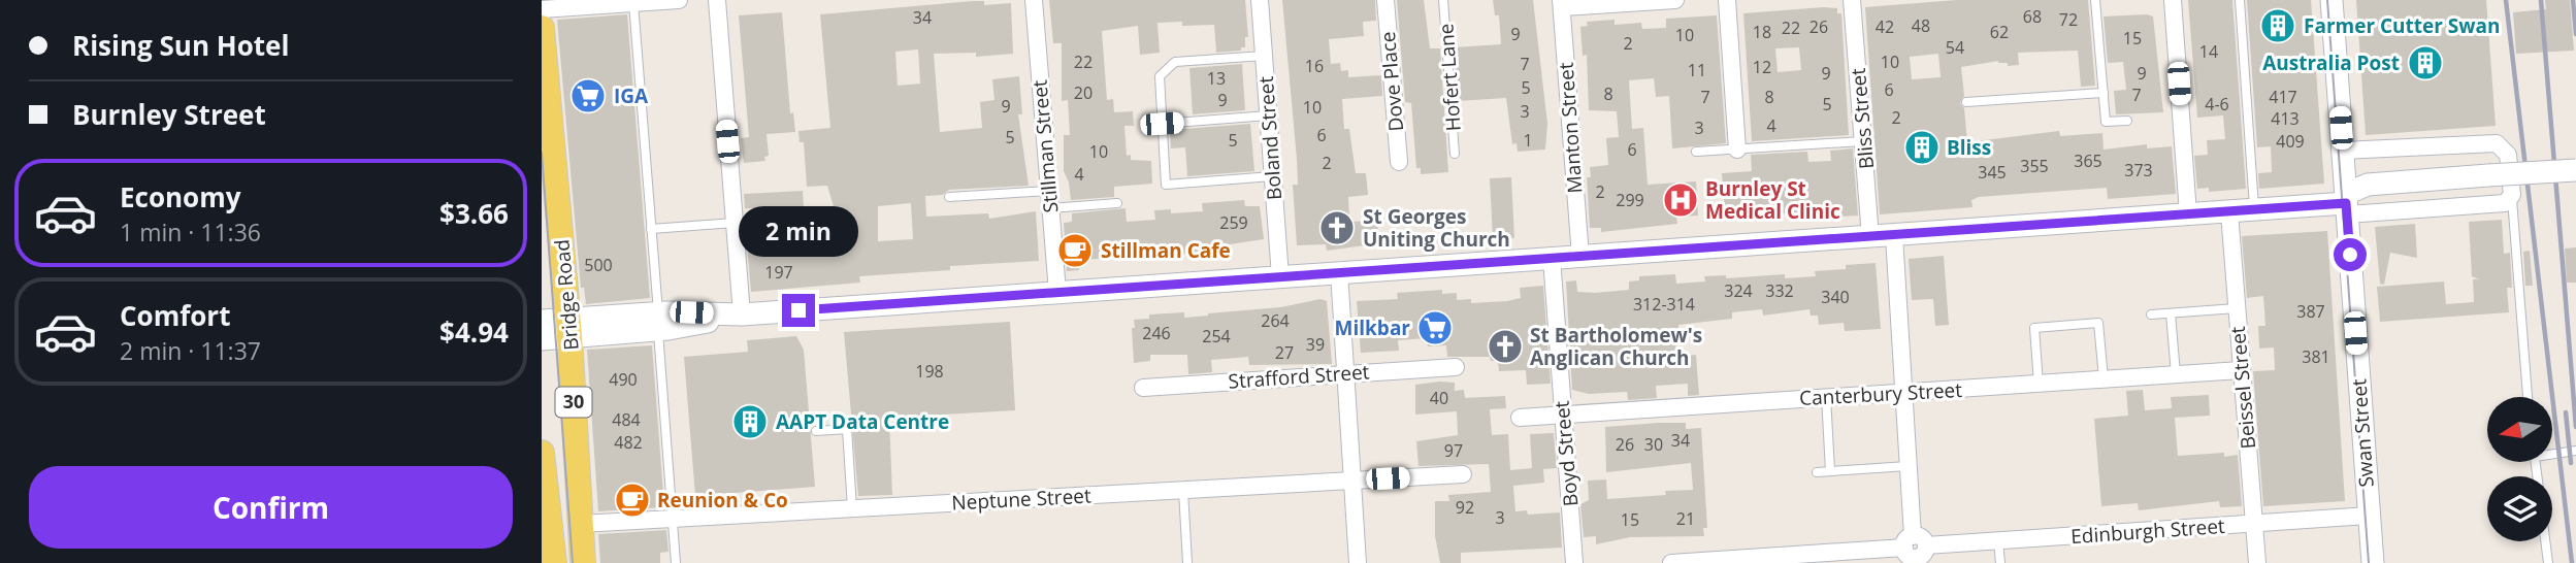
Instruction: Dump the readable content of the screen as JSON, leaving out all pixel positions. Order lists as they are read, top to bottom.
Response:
{
  "streets": {
    "main road": ["Bridge Road", "30", "Swan Street"],
    "street": [
      "Dove Place",
      "Bliss Street",
      "Manton Street",
      "Boland Street",
      "Stillman Street",
      "Strafford Street",
      "Beissel Street",
      "Canterbury Street",
      "Boyd Street",
      "Neptune Street",
      "Edinburgh Street"
    ],
    "lane": ["Hofert Lane"]
  },
  "crossings": [
    ["Bridge Road", "Neptune Street"],
    ["Beissel Street", "Canterbury Street"],
    ["Beissel Street", "Edinburgh Street"],
    ["Canterbury Street", "Boyd Street"],
    ["Swan Street", "Edinburgh Street"]
  ],
  "places": {
    "building": [
      "Farmer Cutter Swan",
      "Australia Post",
      "Bliss",
      "AAPT Data Centre"
    ],
    "supermarket": ["IGA", "Milkbar"],
    "hospital": ["Burnley St Medical Clinic"],
    "church": ["St Georges Uniting Church", "St Bartholomew's Anglican Church"],
    "cafe": ["Stillman Cafe", "Reunion & Co"]
  },
  "house_numbers": [
    "68",
    "34",
    "72",
    "48",
    "26",
    "42",
    "22",
    "18",
    "62",
    "9",
    "10",
    "15",
    "2",
    "54",
    "14",
    "22",
    "10",
    "7",
    "16",
    "12",
    "11",
    "9",
    "9",
    "13",
    "5",
    "6",
    "20",
    "8",
    "7",
    "7",
    "8",
    "417",
    "9",
    "5",
    "4-6",
    "9",
    "10",
    "3",
    "2",
    "413",
    "4",
    "3",
    "6",
    "5",
    "5",
    "1",
    "409",
    "6",
    "10",
    "365",
    "2",
    "355",
    "373",
    "345",
    "4",
    "2",
    "299",
    "259",
    "500",
    "197",
    "324",
    "332",
    "340",
    "312-314",
    "387",
    "264",
    "246",
    "254",
    "39",
    "27",
    "381",
    "198",
    "490",
    "40",
    "484",
    "34",
    "482",
    "26",
    "30",
    "97",
    "92",
    "3",
    "21",
    "15"
  ],
  "north": "left",
  "page": {
    "banner": ["Rising Sun Hotel", "Burnley Street"],
    "list": [
      {
        "name": "Economy",
        "note": "1 min · 11:36",
        "value": "$3.66"
      },
      {
        "name": "Comfort",
        "note": "2 min · 11:37",
        "value": "$4.94"
      }
    ],
    "bubble": "2 min",
    "buttons": "Confirm"
  }
}
